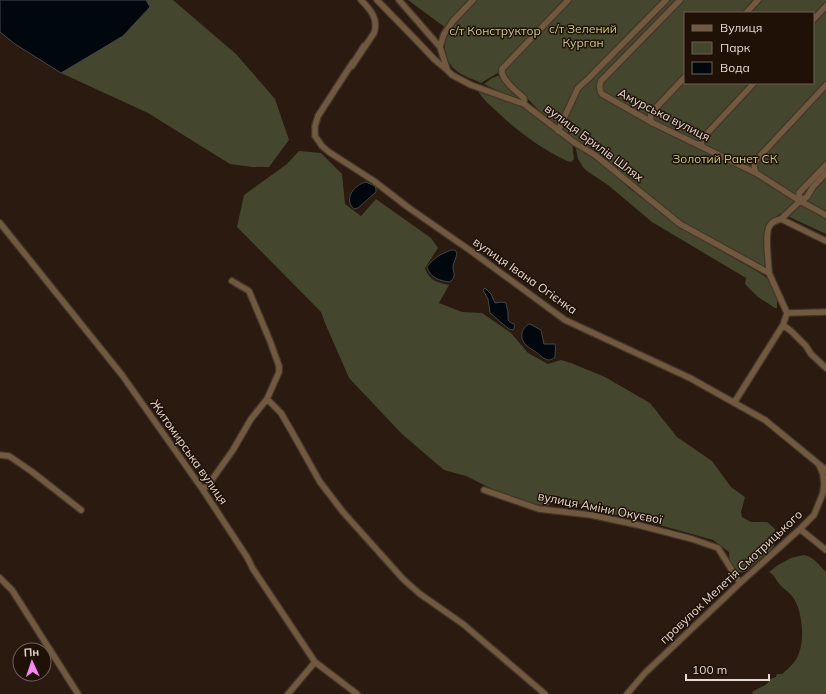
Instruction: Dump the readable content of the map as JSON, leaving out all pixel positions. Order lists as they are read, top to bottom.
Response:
{
  "streets": {
    "street": [
      "Амурська вулиця",
      "вулиця Брилів Шлях",
      "вулиця Івана Огієнка",
      "Житомирська вулиця",
      "вулиця Аміни Окуєвої",
      "провулок Мелетія Смотрицького"
    ]
  },
  "crossings": [
    ["вулиця Івана Огієнка", "провулок Мелетія Смотрицького"],
    ["вулиця Аміни Окуєвої", "провулок Мелетія Смотрицького"]
  ],
  "parks": ["с/т Зелений Курган", "с/т Конструктор", "Золотий Ранет СК"],
  "legend": ["Вулиця", "Парк", "Вода"],
  "scale_bar": "100 m",
  "north": "top"
}
